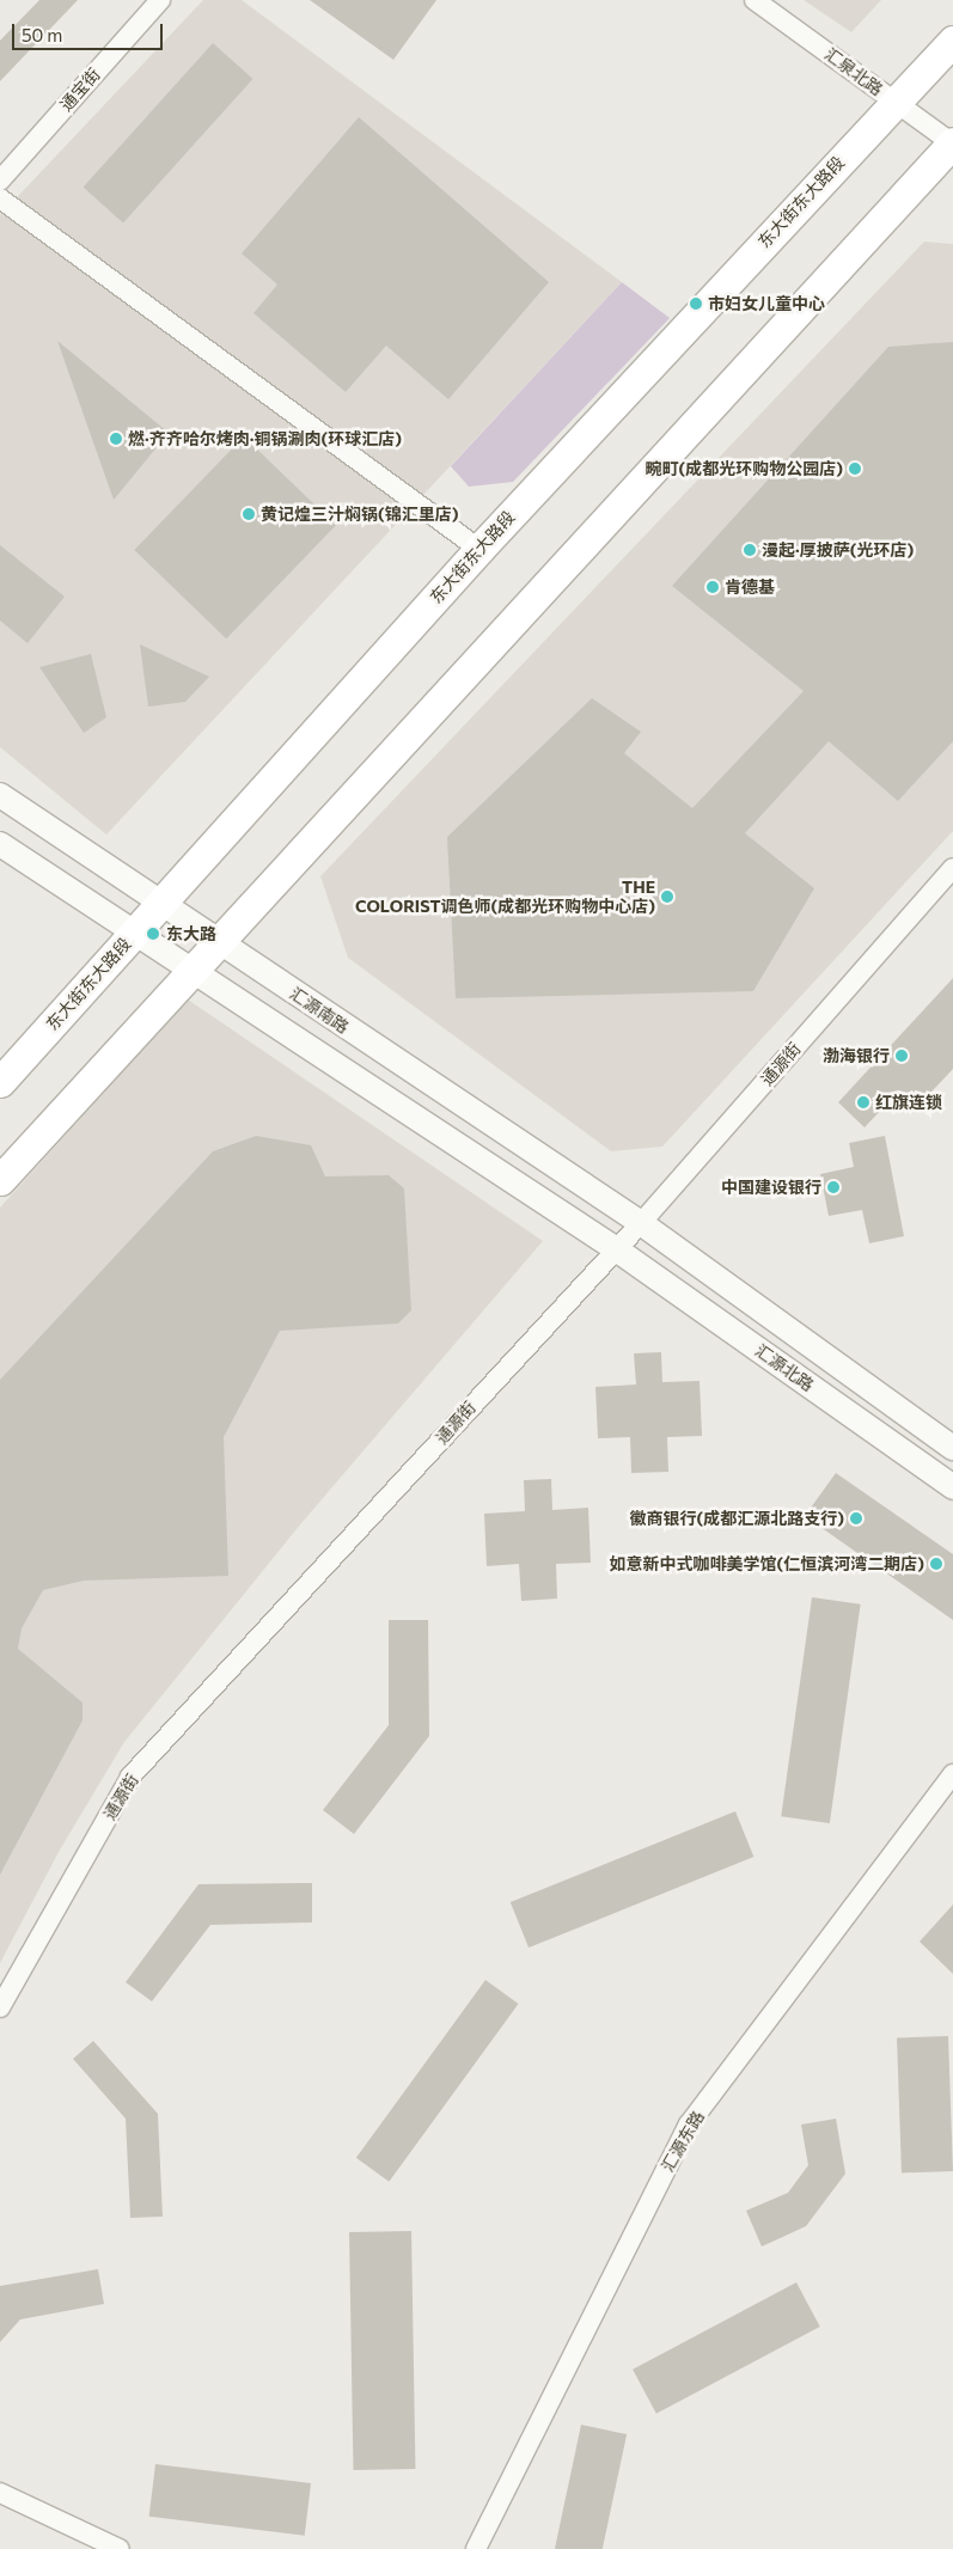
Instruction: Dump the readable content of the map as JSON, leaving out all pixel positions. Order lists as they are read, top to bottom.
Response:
{
  "streets": {
    "main road": ["东大街东大路段"],
    "street": [
      "汇泉北路",
      "通宝街",
      "汇源南路",
      "通源街",
      "汇源北路",
      "汇源东路"
    ]
  },
  "crossings": [
    ["汇泉北路", "东大街东大路段"],
    ["东大街东大路段", "汇源南路"],
    ["汇源南路", "通源街"],
    ["汇源南路", "汇源北路"],
    ["通源街", "汇源北路"]
  ],
  "places": [
    "市妇女儿童中心",
    "燃·齐齐哈尔烤肉·铜锅涮肉(环球汇店)",
    "畹町(成都光环购物公园店)",
    "黄记煌三汁焖锅(锦汇里店)",
    "漫起·厚披萨(光环店)",
    "肯德基",
    "THE COLORIST调色师(成都光环购物中心店)",
    "东大路",
    "渤海银行",
    "红旗连锁",
    "中国建设银行",
    "徽商银行(成都汇源北路支行)",
    "如意新中式咖啡美学馆(仁恒滨河湾二期店)"
  ],
  "scale_bar": "50 m"
}
